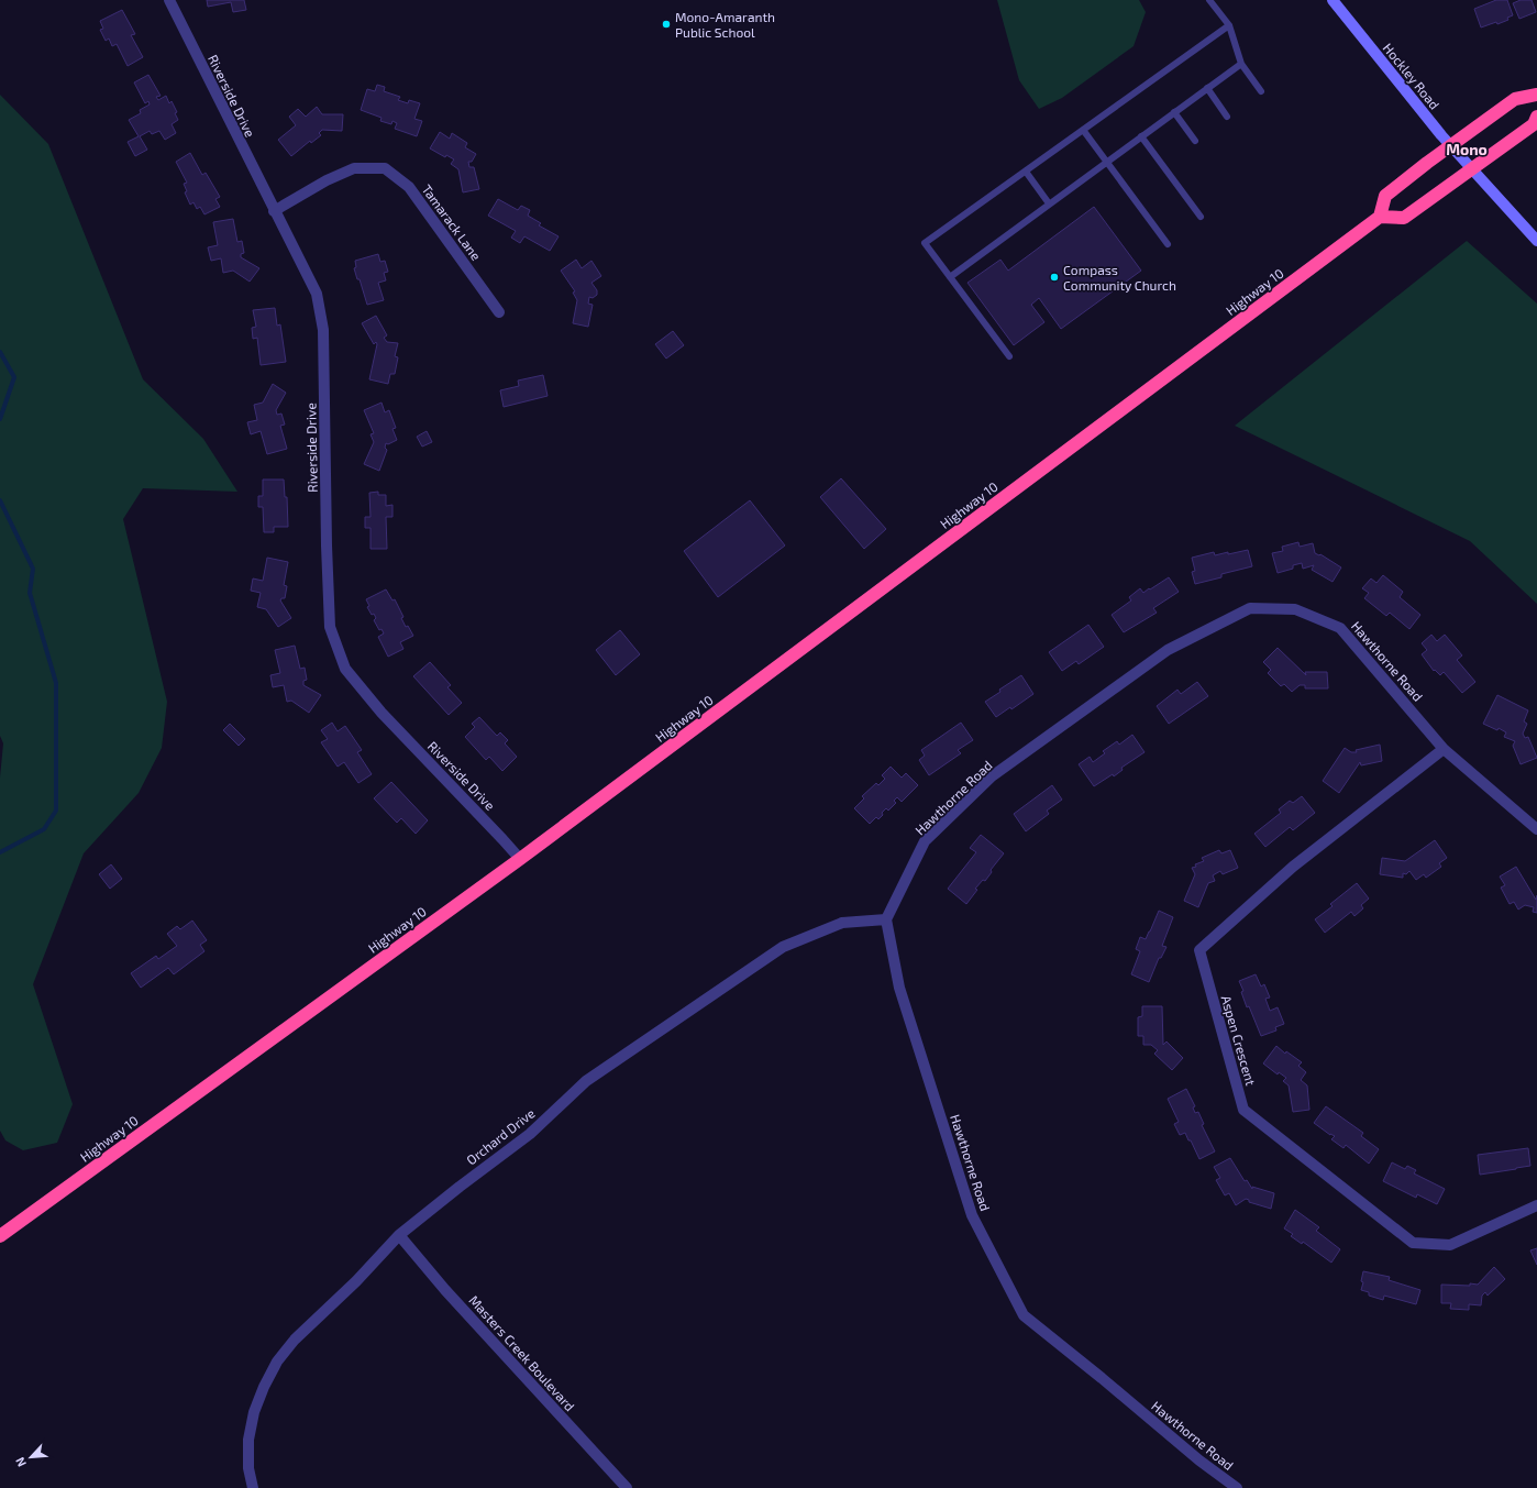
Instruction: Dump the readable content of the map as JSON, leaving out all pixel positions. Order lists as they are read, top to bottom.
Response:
{
  "streets": {
    "highway": ["Highway 10"],
    "main road": ["Hockley Road"],
    "street": [
      "Riverside Drive",
      "Tamarack Lane",
      "Hawthorne Road",
      "Aspen Crescent",
      "Orchard Drive",
      "Masters Creek Boulevard"
    ]
  },
  "crossings": [
    ["Riverside Drive", "Tamarack Lane"],
    ["Riverside Drive", "Highway 10"],
    ["Hawthorne Road", "Aspen Crescent"],
    ["Hawthorne Road", "Orchard Drive"],
    ["Orchard Drive", "Masters Creek Boulevard"]
  ],
  "districts": ["Mono"],
  "places": ["Mono-Amaranth Public School", "Compass Community Church"],
  "north": "bottom left"
}
